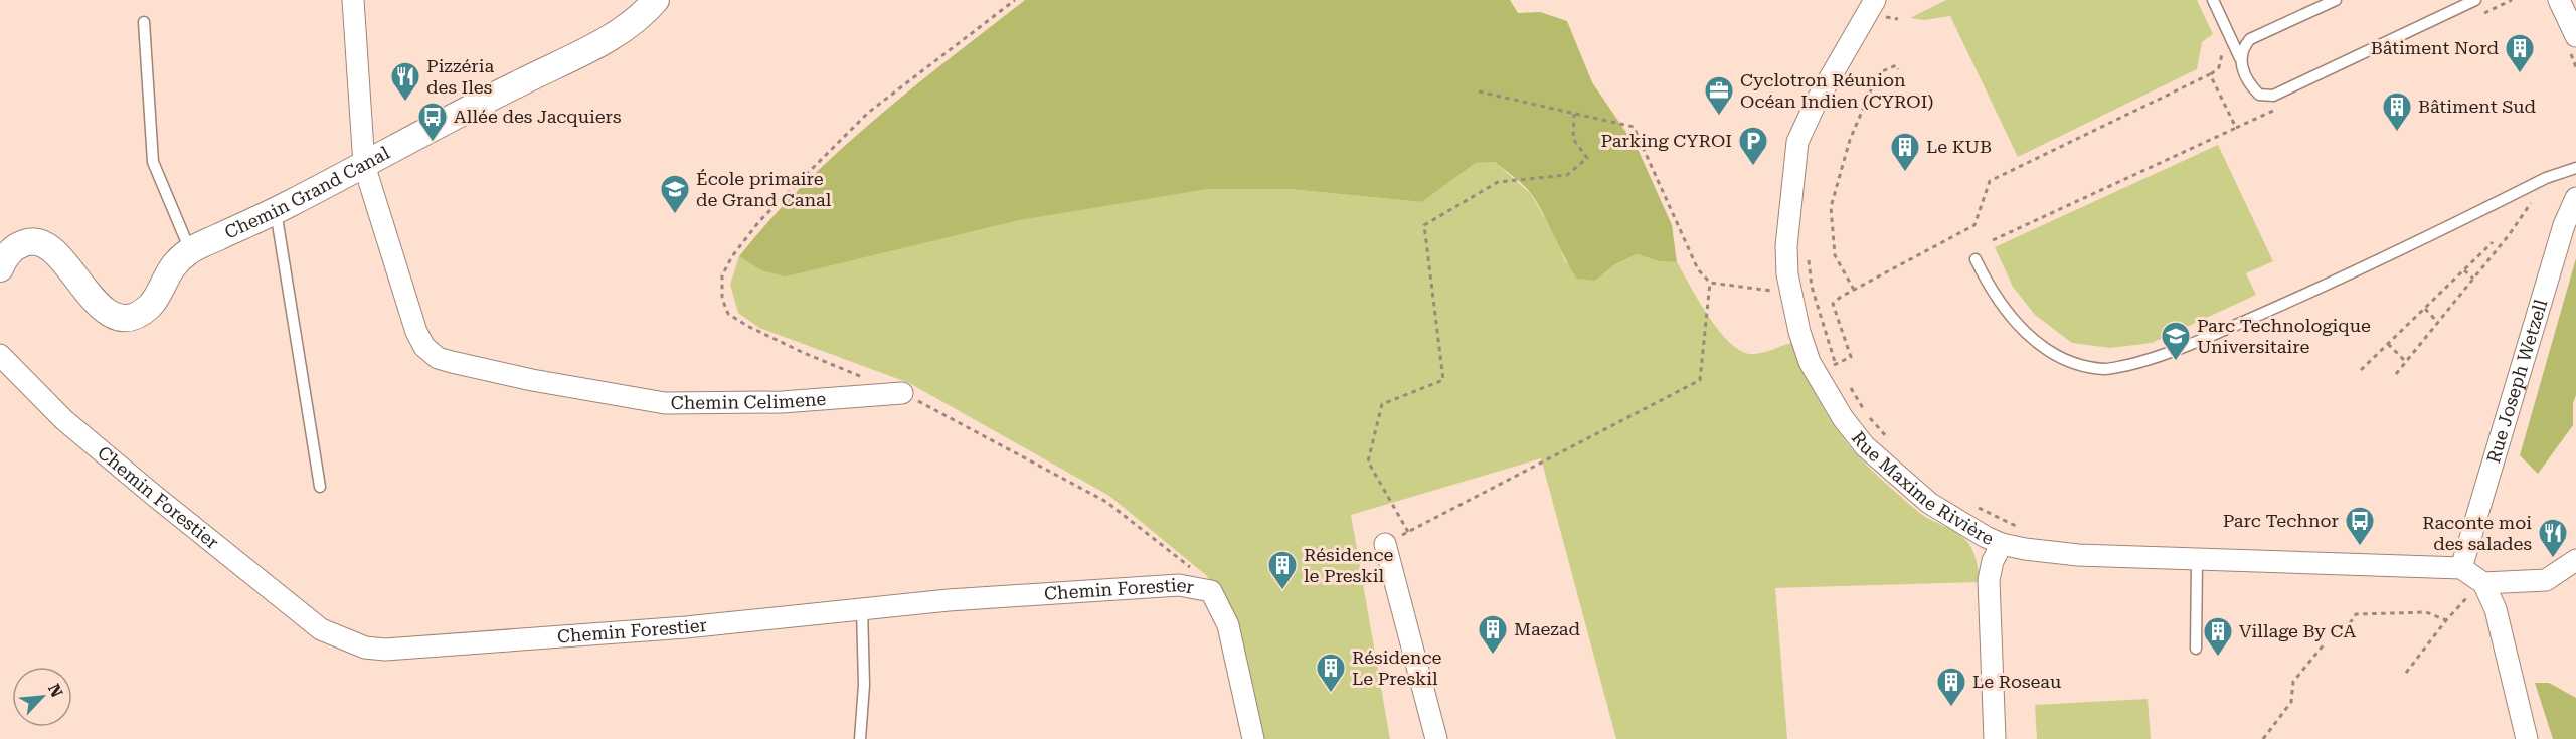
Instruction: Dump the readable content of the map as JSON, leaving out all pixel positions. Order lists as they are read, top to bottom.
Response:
{
  "streets": {
    "street": [
      "Chemin Grand Canal",
      "Rue Joseph Wetzell",
      "Chemin Celimene",
      "Rue Maxime Rivière",
      "Chemin Forestier"
    ]
  },
  "crossings": [
    ["Chemin Grand Canal", "Chemin Celimene"],
    ["Rue Joseph Wetzell", "Rue Maxime Rivière"]
  ],
  "places": {
    "building": [
      "Bâtiment Nord",
      "Bâtiment Sud",
      "Le KUB",
      "Résidence le Preskil",
      "Maezad",
      "Village By CA",
      "Résidence Le Preskil",
      "Le Roseau"
    ],
    "restaurant": ["Pizzéria des Iles", "Raconte moi des salades"],
    "office": ["Cyclotron Réunion Océan Indien (CYROI)"],
    "bus stop": ["Allée des Jacquiers", "Parc Technor"],
    "parking": ["Parking CYROI"],
    "school or university": ["École primaire de Grand Canal", "Parc Technologique Universitaire"]
  },
  "north": "top right"
}
